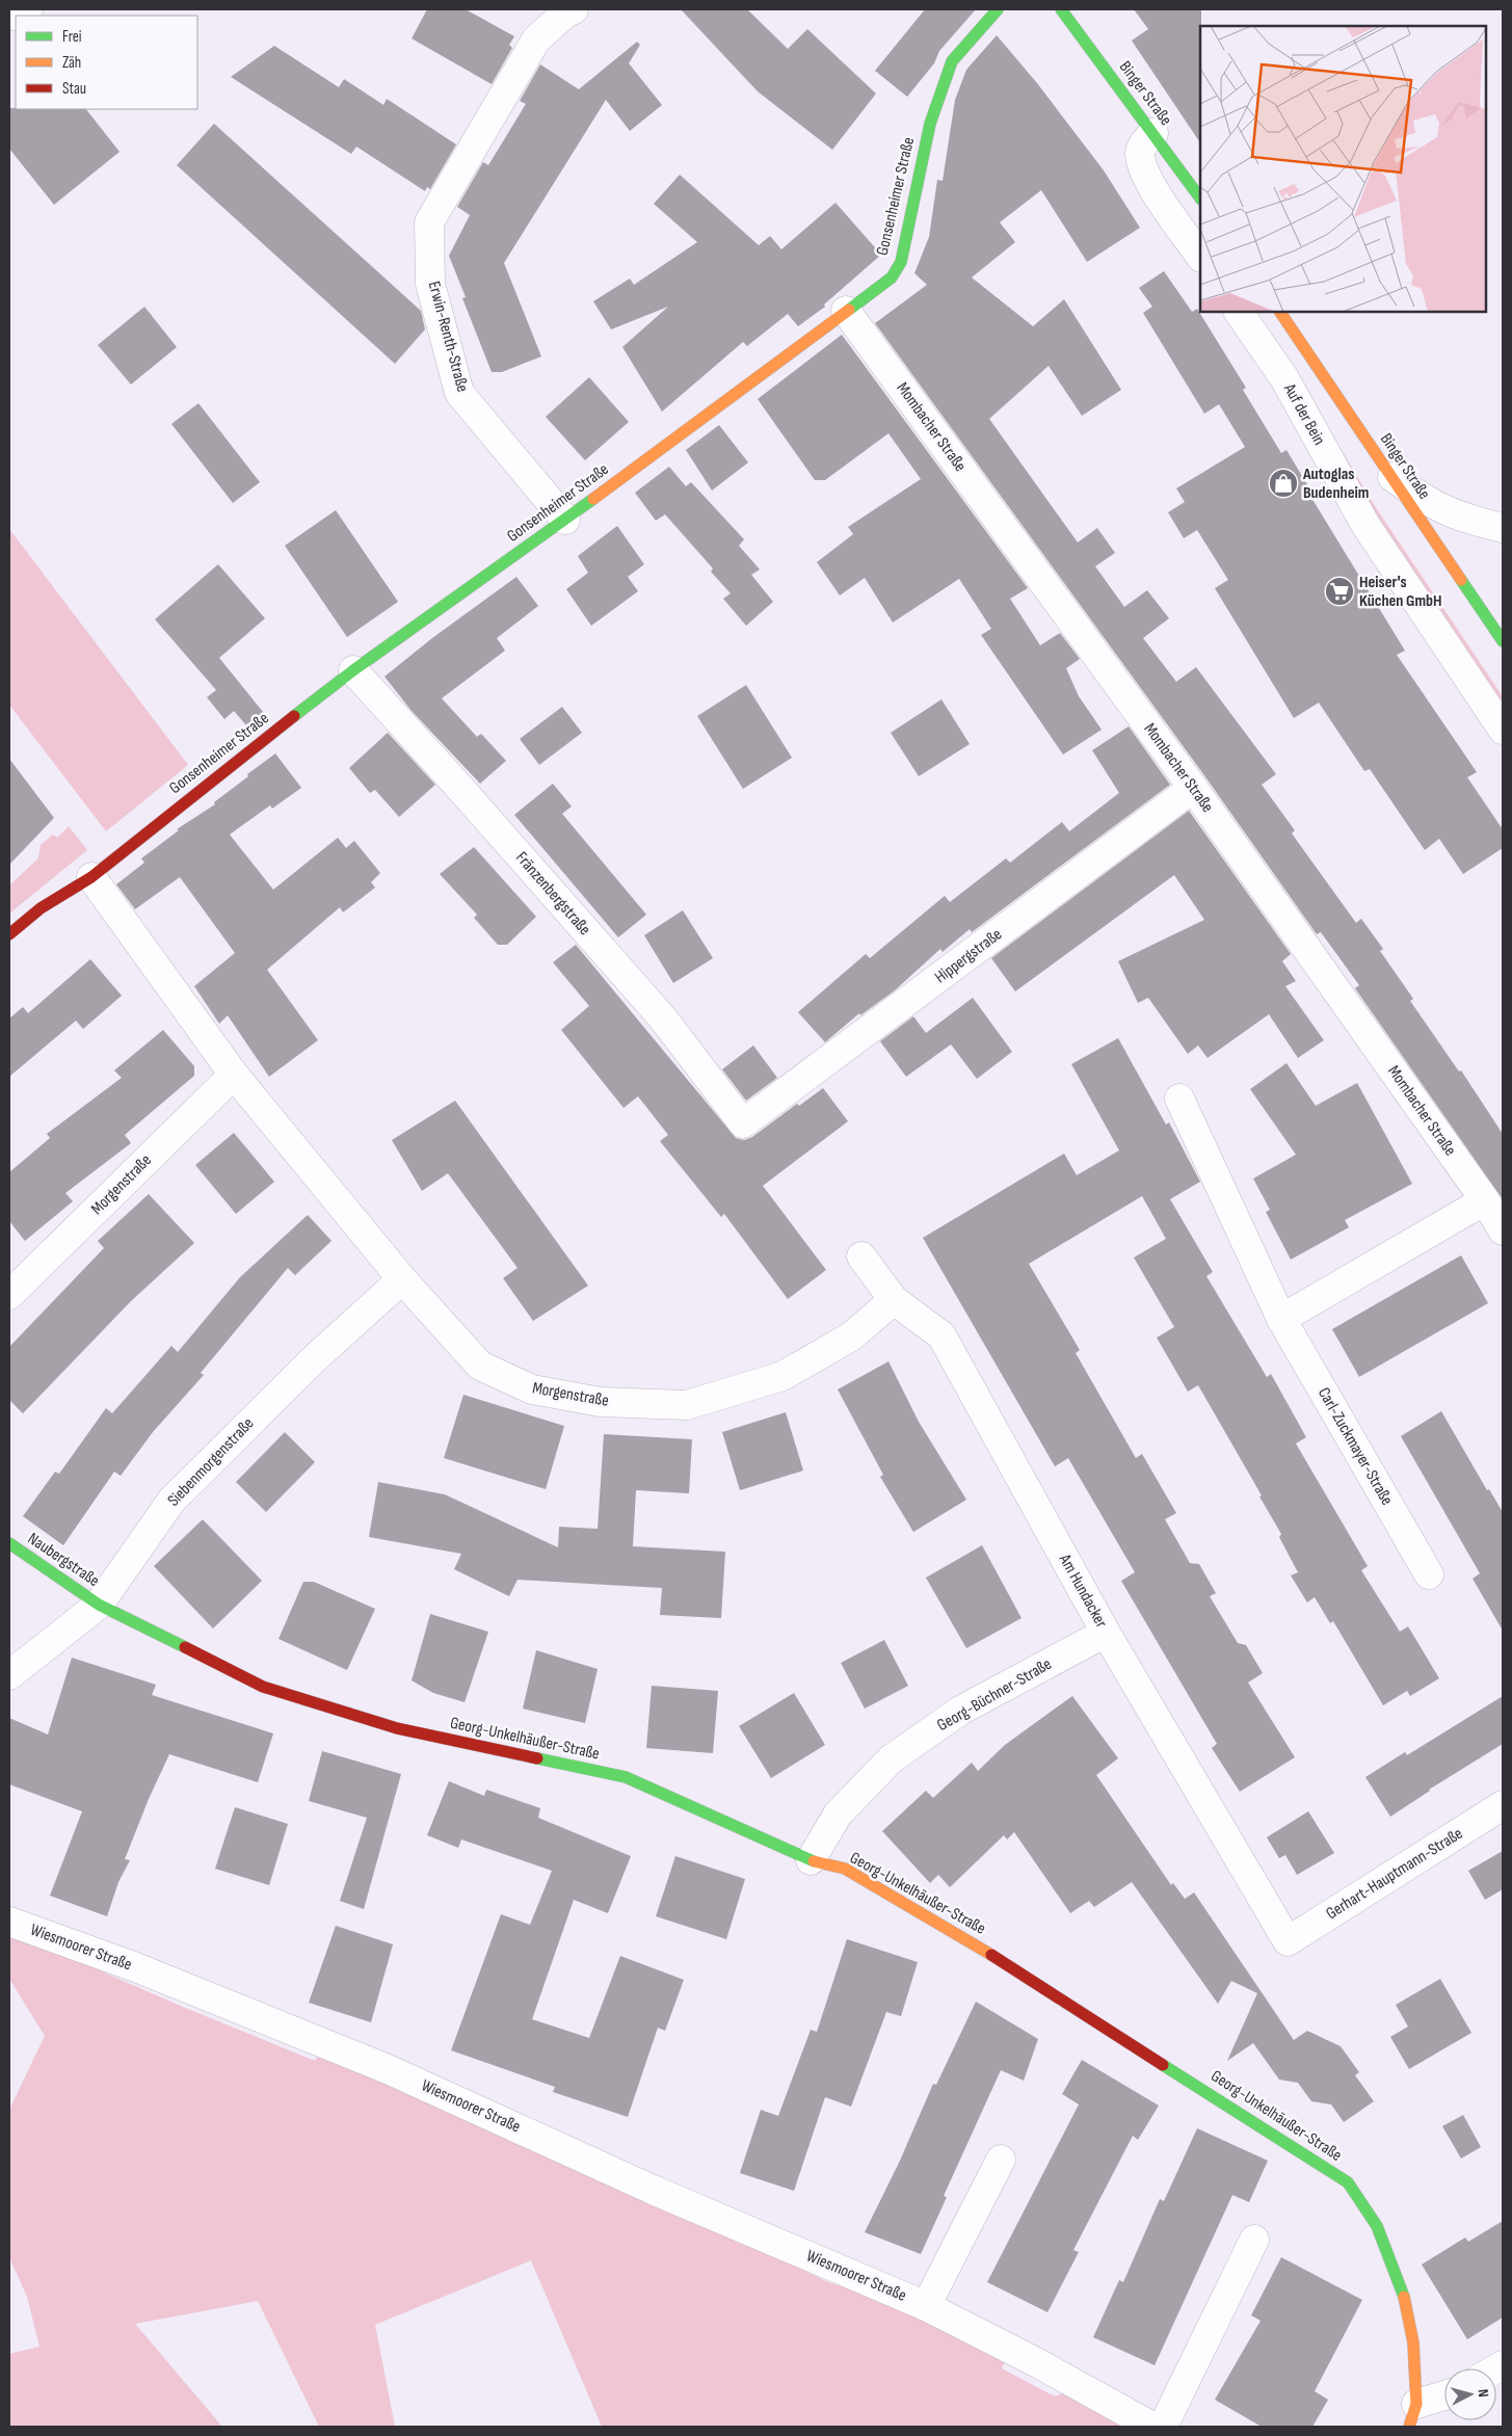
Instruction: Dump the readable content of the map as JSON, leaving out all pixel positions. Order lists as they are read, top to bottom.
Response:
{
  "streets": {
    "street": [
      "Binger Straße",
      "Gonsenheimer Straße",
      "Erwin-Renth-Straße",
      "Auf der Bein",
      "Mombacher Straße",
      "Fränzenbergstraße",
      "Hippergstraße",
      "Morgenstraße",
      "Carl-Zuckmayer-Straße",
      "Siebenmorgenstraße",
      "Naubergstraße",
      "Am Hundacker",
      "Georg-Büchner-Straße",
      "Georg-Unkelhäußer-Straße",
      "Gerhart-Hauptmann-Straße",
      "Wiesmoorer Straße"
    ]
  },
  "crossings": [
    ["Gonsenheimer Straße", "Erwin-Renth-Straße"],
    ["Gonsenheimer Straße", "Mombacher Straße"],
    ["Gonsenheimer Straße", "Fränzenbergstraße"],
    ["Gonsenheimer Straße", "Morgenstraße"],
    ["Mombacher Straße", "Hippergstraße"],
    ["Fränzenbergstraße", "Hippergstraße"],
    ["Morgenstraße", "Siebenmorgenstraße"],
    ["Morgenstraße", "Am Hundacker"],
    ["Siebenmorgenstraße", "Naubergstraße"],
    ["Siebenmorgenstraße", "Georg-Unkelhäußer-Straße"],
    ["Naubergstraße", "Georg-Unkelhäußer-Straße"],
    ["Am Hundacker", "Georg-Büchner-Straße"],
    ["Am Hundacker", "Gerhart-Hauptmann-Straße"],
    ["Georg-Büchner-Straße", "Georg-Unkelhäußer-Straße"]
  ],
  "places": {
    "shop": ["Autoglas Budenheim"],
    "supermarket": ["Heiser's Küchen GmbH"]
  },
  "legend": ["Frei", "Zäh", "Stau"],
  "north": "right"
}
